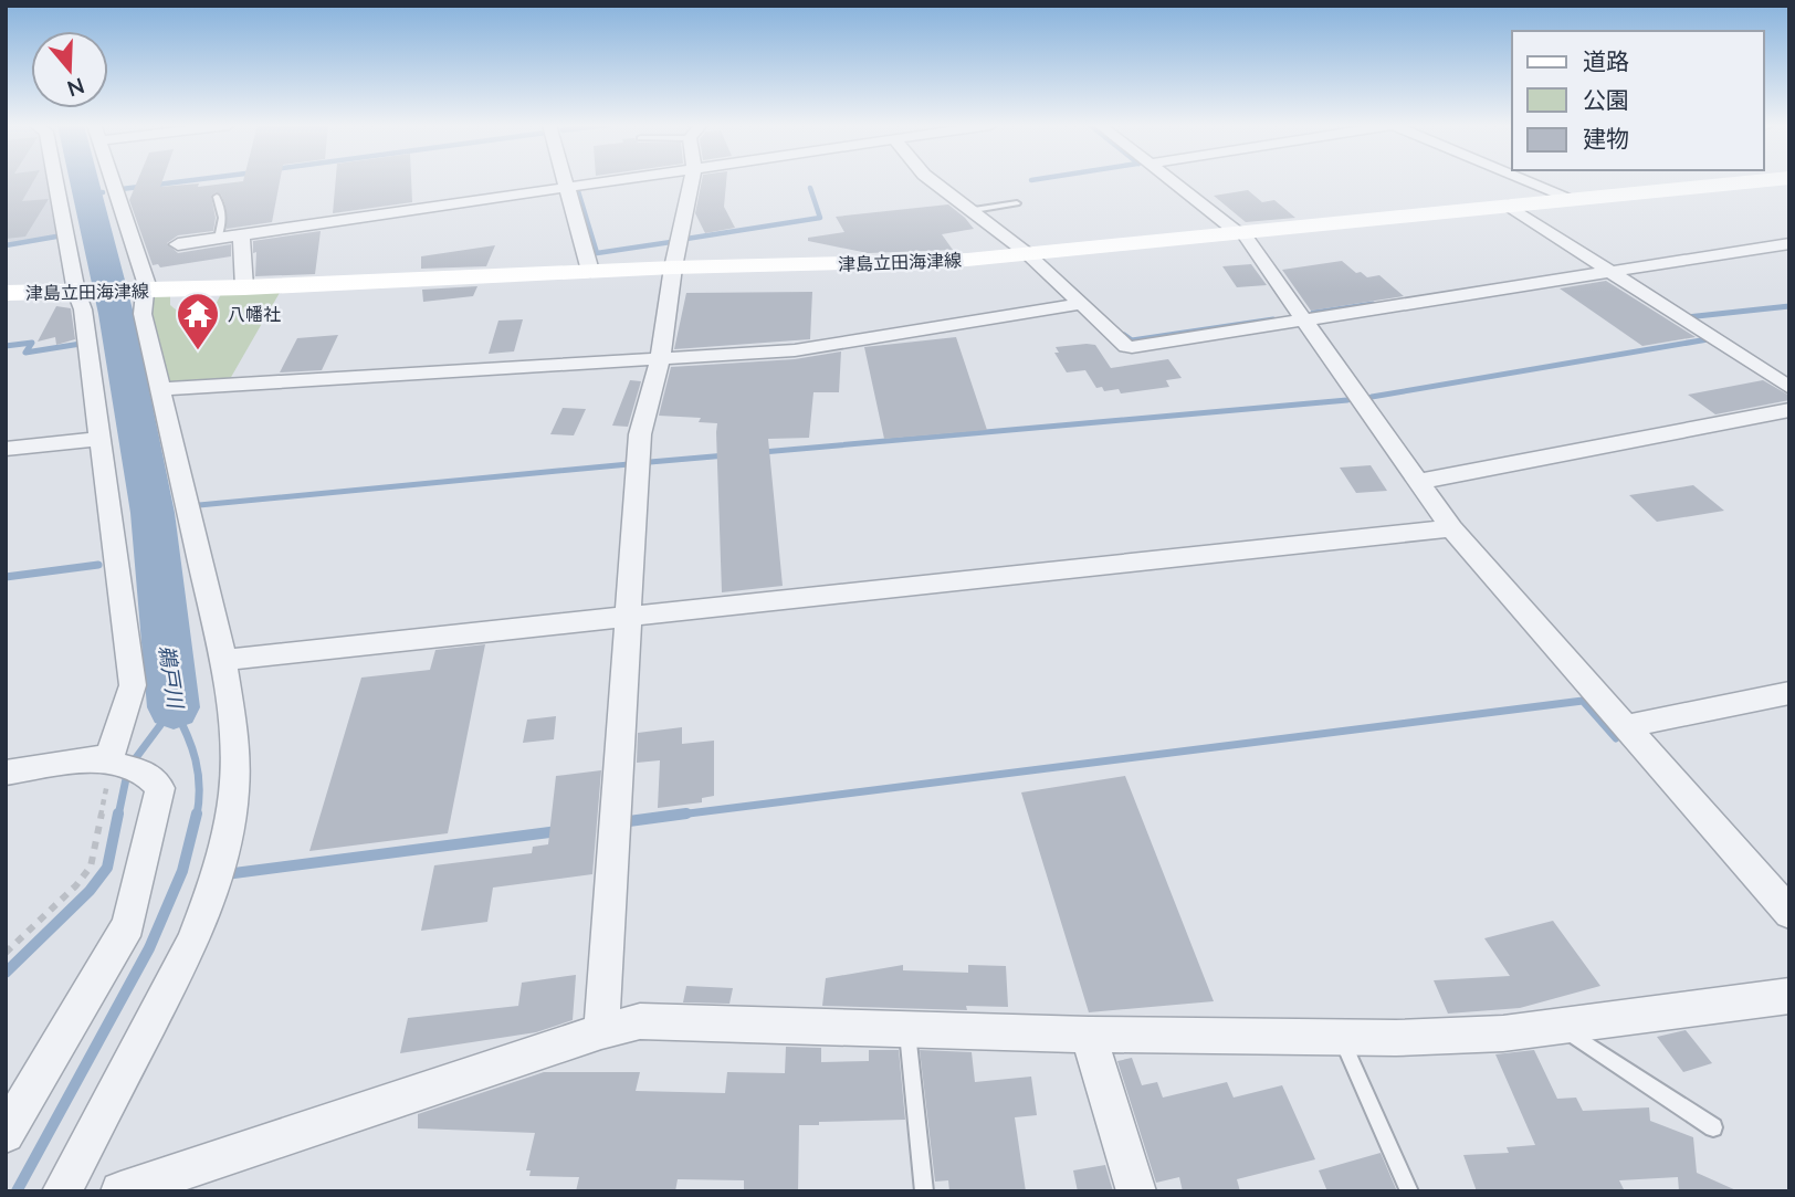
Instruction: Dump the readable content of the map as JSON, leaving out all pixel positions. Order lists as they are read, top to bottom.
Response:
{
  "streets": {
    "main road": ["津島立田海津線"]
  },
  "water": ["鵜戸川"],
  "places": {
    "temple": ["八幡社"]
  },
  "legend": ["道路", "公園", "建物"],
  "north": "bottom"
}
